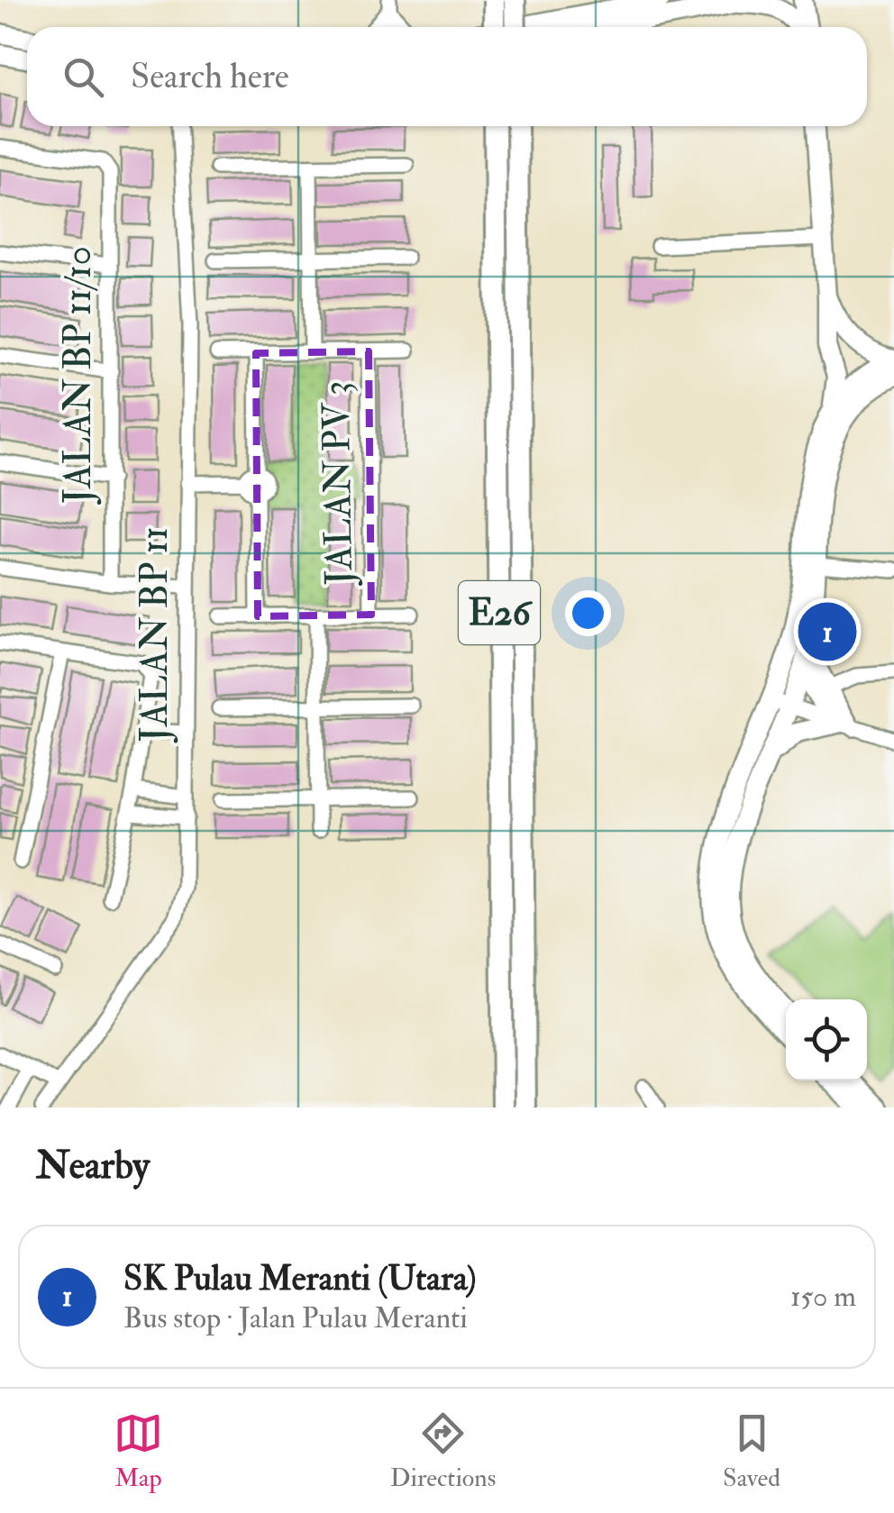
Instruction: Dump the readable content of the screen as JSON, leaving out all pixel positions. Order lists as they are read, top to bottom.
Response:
{
  "streets": {
    "highway": ["E26"],
    "street": ["JALAN BP 11/10", "JALAN PV 3", "JALAN BP 11"]
  },
  "page": {
    "search": "Search here",
    "pins": "1",
    "heading": "Nearby",
    "list": [
      {
        "mark": "1",
        "name": "SK Pulau Meranti (Utara)",
        "note": "Bus stop · Jalan Pulau Meranti",
        "value": "150 m"
      }
    ],
    "nav": ["Map", "Directions", "Saved"]
  }
}
